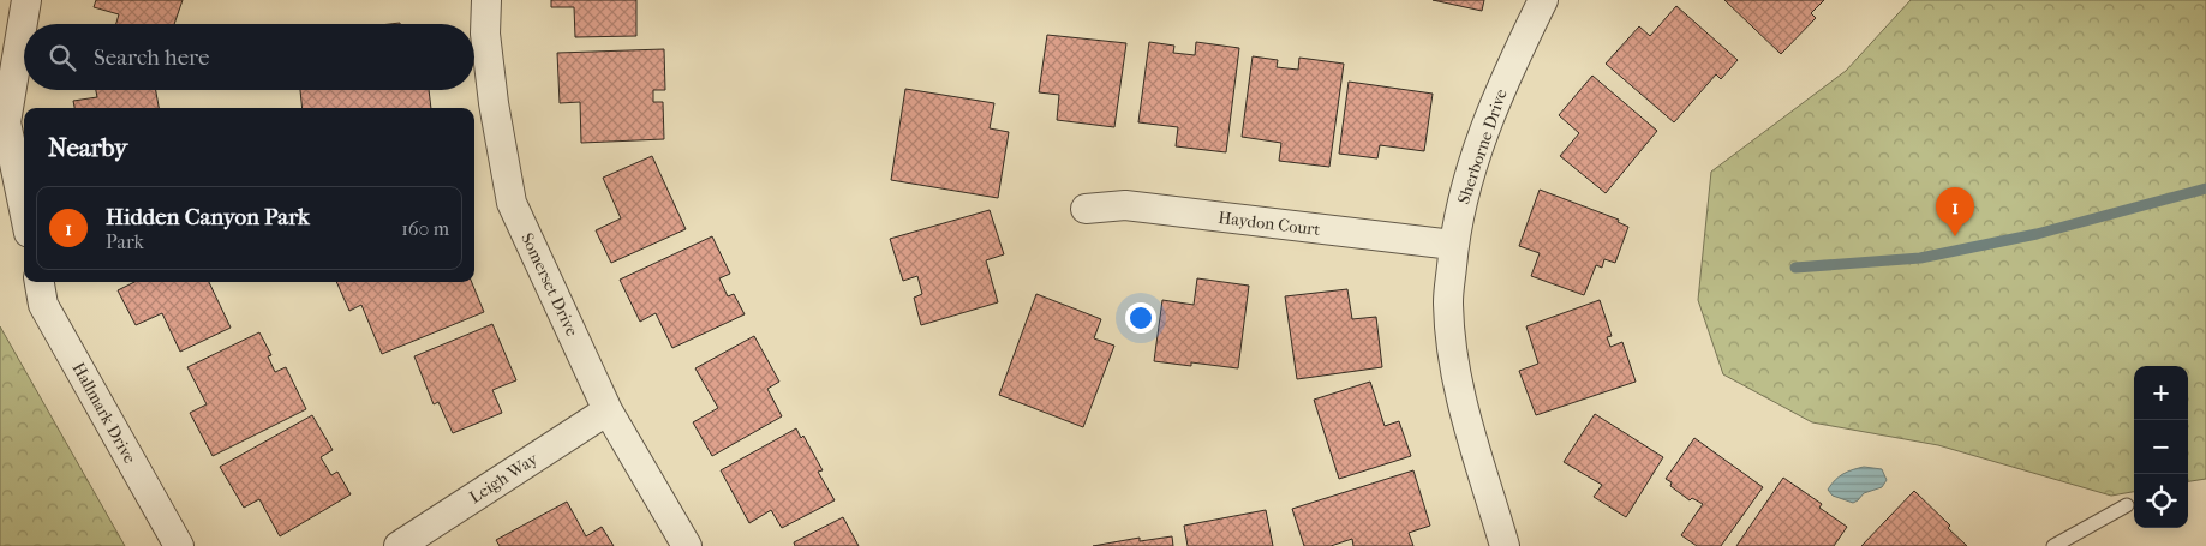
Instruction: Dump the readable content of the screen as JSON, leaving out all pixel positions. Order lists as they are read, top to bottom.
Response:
{
  "streets": {
    "street": [
      "Sherborne Drive",
      "Haydon Court",
      "Somerset Drive",
      "Hallmark Drive",
      "Leigh Way"
    ]
  },
  "crossings": [
    ["Sherborne Drive", "Haydon Court"],
    ["Somerset Drive", "Leigh Way"]
  ],
  "page": {
    "search": "Search here",
    "heading": "Nearby",
    "list": [
      {
        "mark": "1",
        "name": "Hidden Canyon Park",
        "note": "Park",
        "value": "160 m"
      }
    ],
    "pins": "1",
    "map_buttons": ["+", "−"]
  }
}
